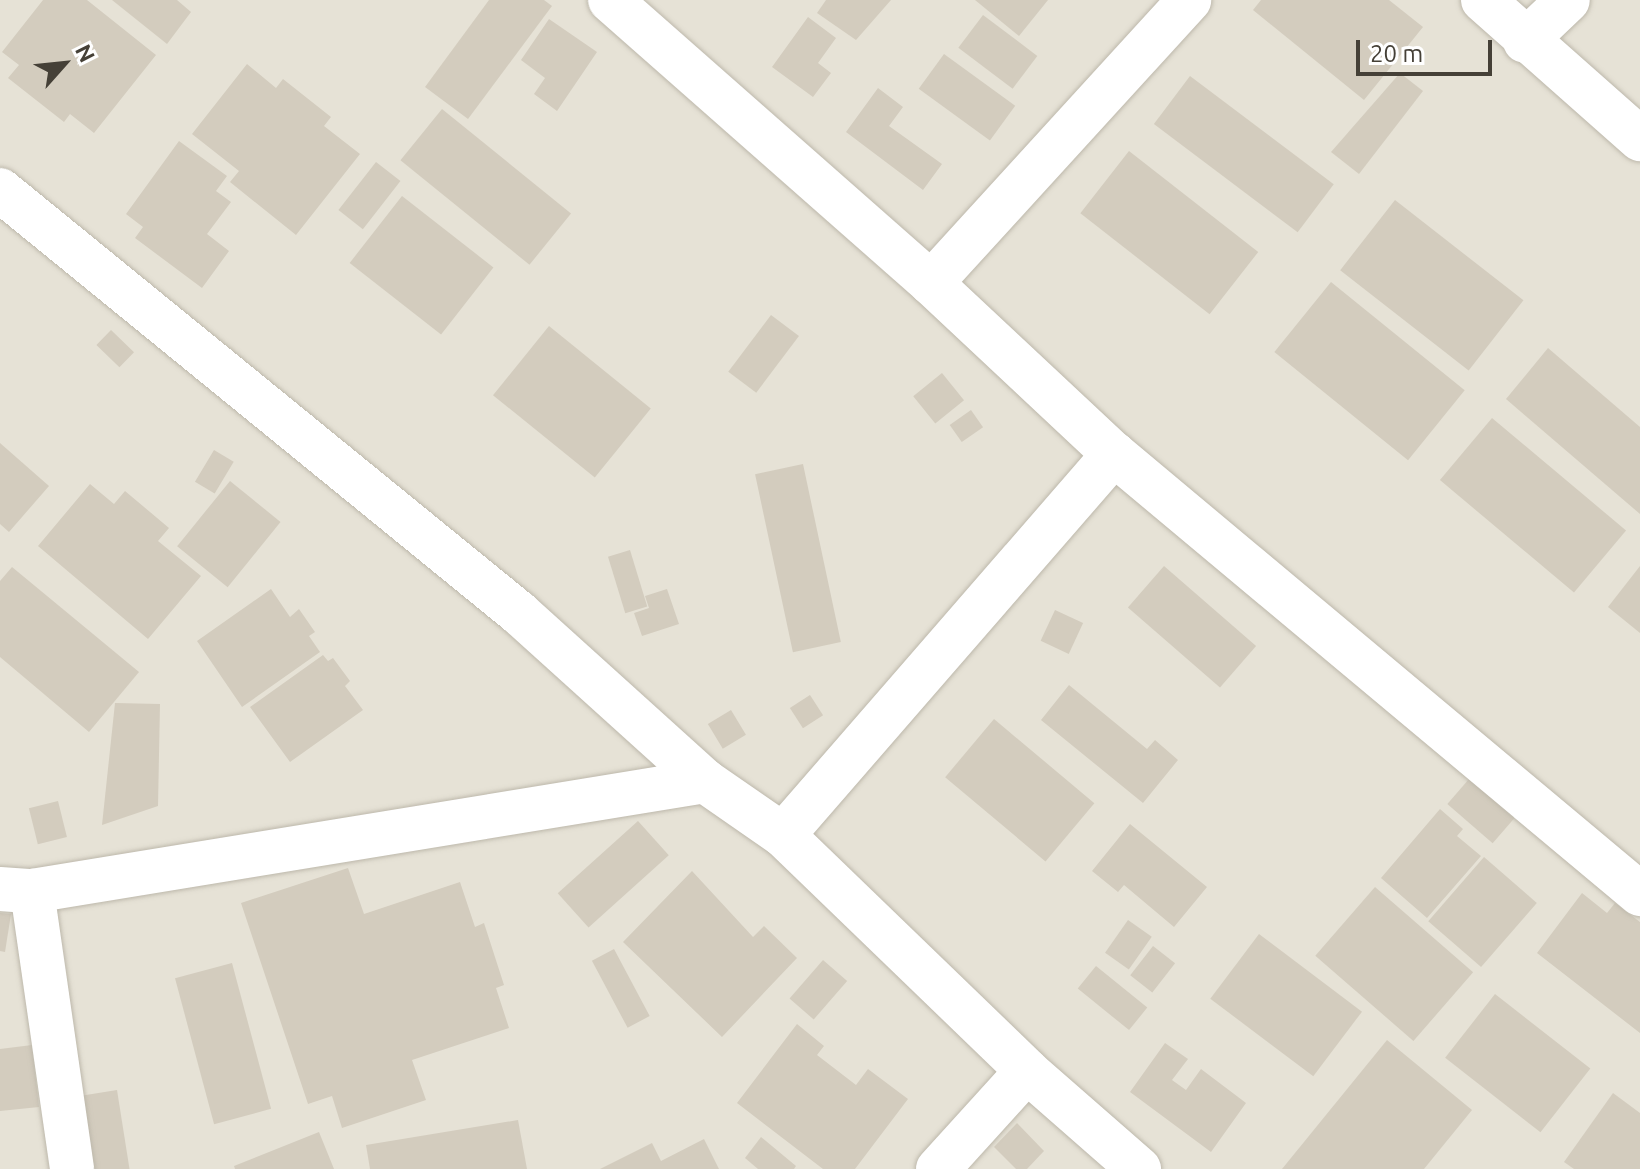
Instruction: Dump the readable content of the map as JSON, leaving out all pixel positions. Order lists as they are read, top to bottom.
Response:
{
  "scale_bar": "20 m",
  "north": "top right"
}
